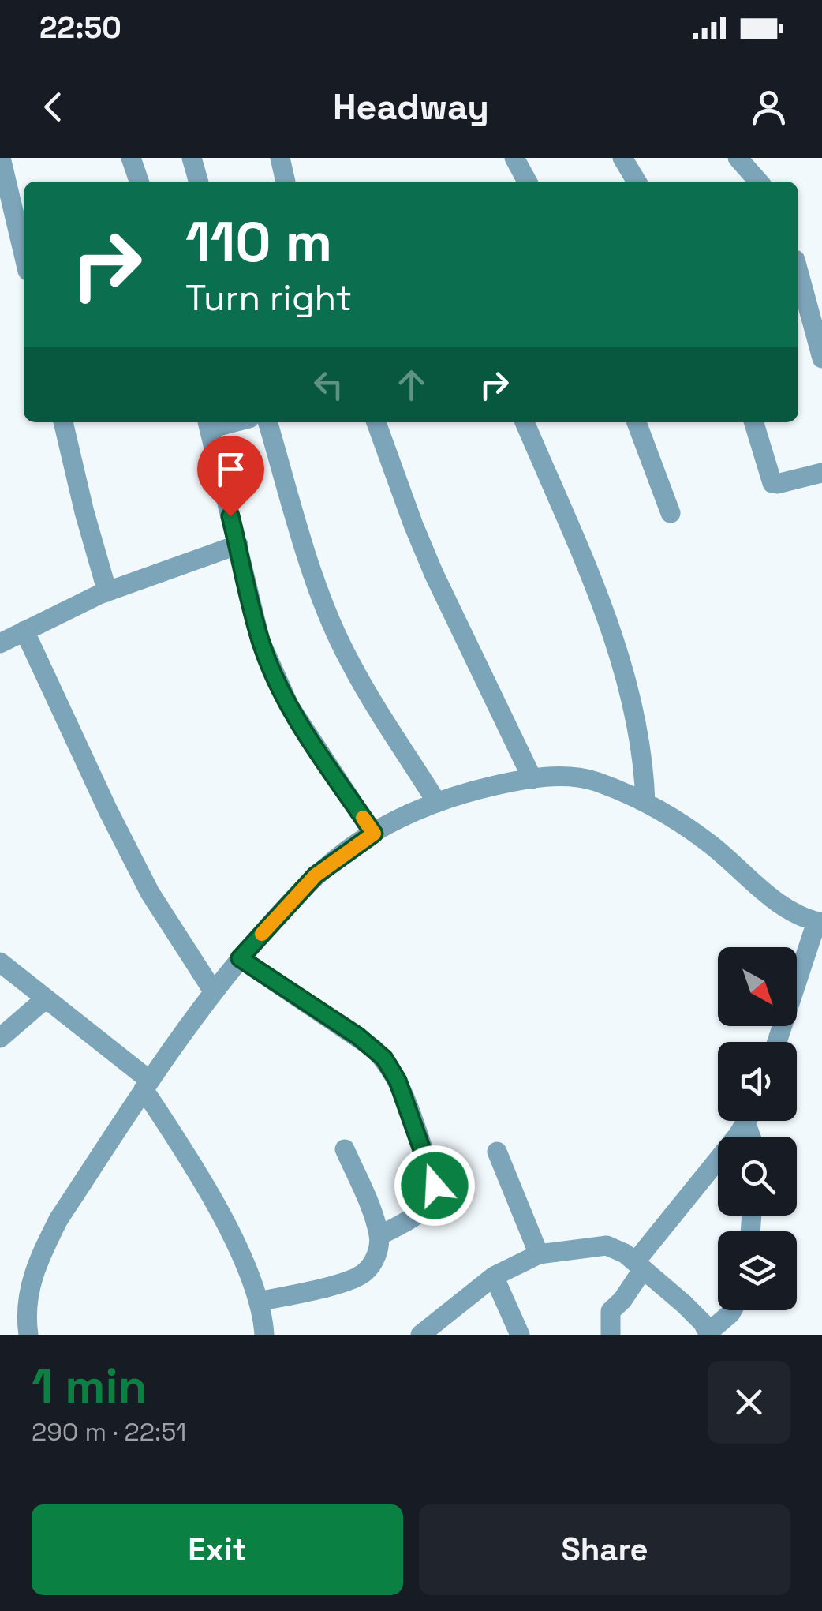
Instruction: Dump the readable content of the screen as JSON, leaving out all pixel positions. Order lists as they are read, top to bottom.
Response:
{
  "north": "bottom right",
  "page": {
    "status": "22:50",
    "header": "Headway",
    "turn": ["110 m", "Turn right"],
    "heading": ["1 min", "290 m · 22:51"],
    "buttons": ["Exit", "Share"]
  }
}
